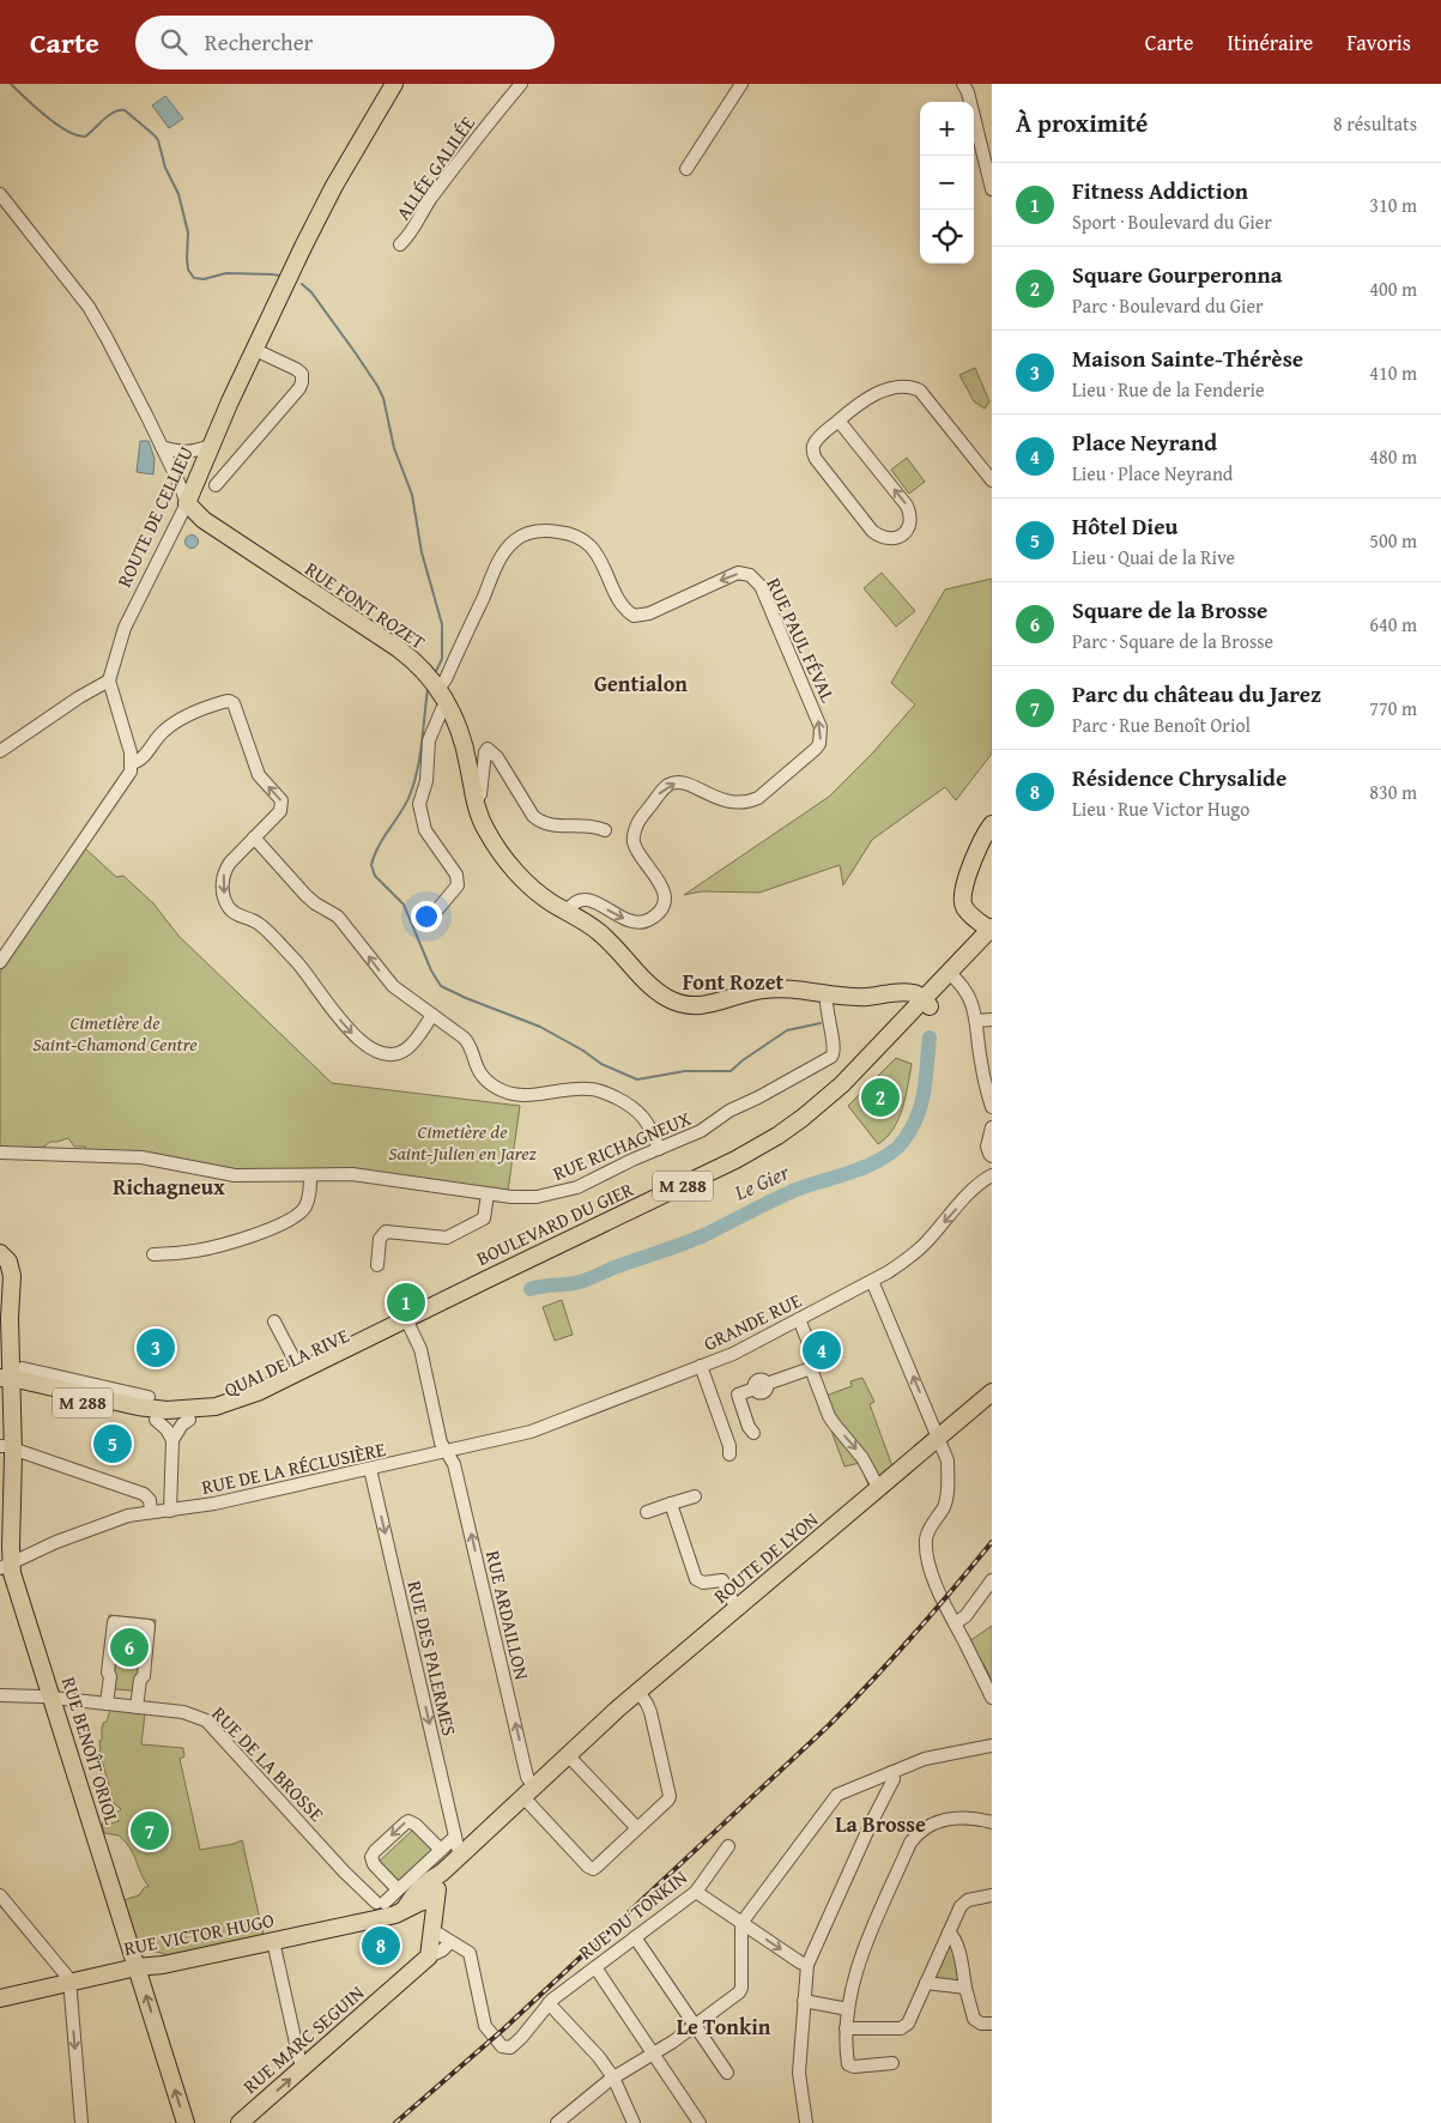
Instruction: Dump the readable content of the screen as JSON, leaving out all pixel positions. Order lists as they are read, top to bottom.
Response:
{
  "streets": {
    "main road": [
      "ROUTE DE CELLIEU",
      "RUE FONT ROZET",
      "M 288",
      "BOULEVARD DU GIER",
      "QUAI DE LA RIVE",
      "ROUTE DE LYON",
      "RUE BENOÎT ORIOL",
      "RUE VICTOR HUGO",
      "RUE MARC SEGUIN"
    ],
    "street": [
      "ALLÉE GALILÉE",
      "RUE PAUL FÉVAL",
      "RUE RICHAGNEUX",
      "GRANDE RUE",
      "RUE DE LA RÉCLUSIÈRE",
      "RUE ARDAILLON",
      "RUE DES PALERMES",
      "RUE DE LA BROSSE",
      "RUE DU TONKIN"
    ]
  },
  "crossings": [
    ["ROUTE DE CELLIEU", "RUE FONT ROZET"],
    ["RUE FONT ROZET", "RUE PAUL FÉVAL"],
    ["RUE FONT ROZET", "RUE RICHAGNEUX"],
    ["RUE FONT ROZET", "BOULEVARD DU GIER"],
    ["BOULEVARD DU GIER", "QUAI DE LA RIVE"],
    ["BOULEVARD DU GIER", "RUE ARDAILLON"],
    ["GRANDE RUE", "RUE DE LA RÉCLUSIÈRE"],
    ["QUAI DE LA RIVE", "RUE ARDAILLON"],
    ["QUAI DE LA RIVE", "RUE BENOÎT ORIOL"],
    ["RUE DE LA RÉCLUSIÈRE", "RUE ARDAILLON"],
    ["RUE DE LA RÉCLUSIÈRE", "RUE DES PALERMES"],
    ["ROUTE DE LYON", "RUE VICTOR HUGO"],
    ["RUE ARDAILLON", "RUE VICTOR HUGO"],
    ["RUE DES PALERMES", "RUE VICTOR HUGO"],
    ["RUE BENOÎT ORIOL", "RUE DE LA BROSSE"],
    ["RUE BENOÎT ORIOL", "RUE VICTOR HUGO"],
    ["RUE DE LA BROSSE", "RUE VICTOR HUGO"]
  ],
  "one_way": ["RUE ARDAILLON", "RUE DES PALERMES"],
  "districts": [
    "Gentialon",
    "Font Rozet",
    "Richagneux",
    "La Brosse",
    "Le Tonkin"
  ],
  "water": ["Le Gier"],
  "parks": ["Cimetière de Saint-Chamond Centre", "Cimetière de Saint-Julien en Jarez"],
  "page": {
    "header": "Carte",
    "search": "Rechercher",
    "nav": ["Carte", "Itinéraire", "Favoris"],
    "heading": ["À proximité", "8 résultats"],
    "map_buttons": ["+", "−"],
    "list": [
      {
        "mark": "1",
        "name": "Fitness Addiction",
        "note": "Sport · Boulevard du Gier",
        "value": "310 m"
      },
      {
        "mark": "2",
        "name": "Square Gourperonna",
        "note": "Parc · Boulevard du Gier",
        "value": "400 m"
      },
      {
        "mark": "3",
        "name": "Maison Sainte-Thérèse",
        "note": "Lieu · Rue de la Fenderie",
        "value": "410 m"
      },
      {
        "mark": "4",
        "name": "Place Neyrand",
        "note": "Lieu · Place Neyrand",
        "value": "480 m"
      },
      {
        "mark": "5",
        "name": "Hôtel Dieu",
        "note": "Lieu · Quai de la Rive",
        "value": "500 m"
      },
      {
        "mark": "6",
        "name": "Square de la Brosse",
        "note": "Parc · Square de la Brosse",
        "value": "640 m"
      },
      {
        "mark": "7",
        "name": "Parc du château du Jarez",
        "note": "Parc · Rue Benoît Oriol",
        "value": "770 m"
      },
      {
        "mark": "8",
        "name": "Résidence Chrysalide",
        "note": "Lieu · Rue Victor Hugo",
        "value": "830 m"
      }
    ],
    "pins": [
      "2",
      "1",
      "3",
      "4",
      "5",
      "6",
      "7",
      "8"
    ]
  }
}
